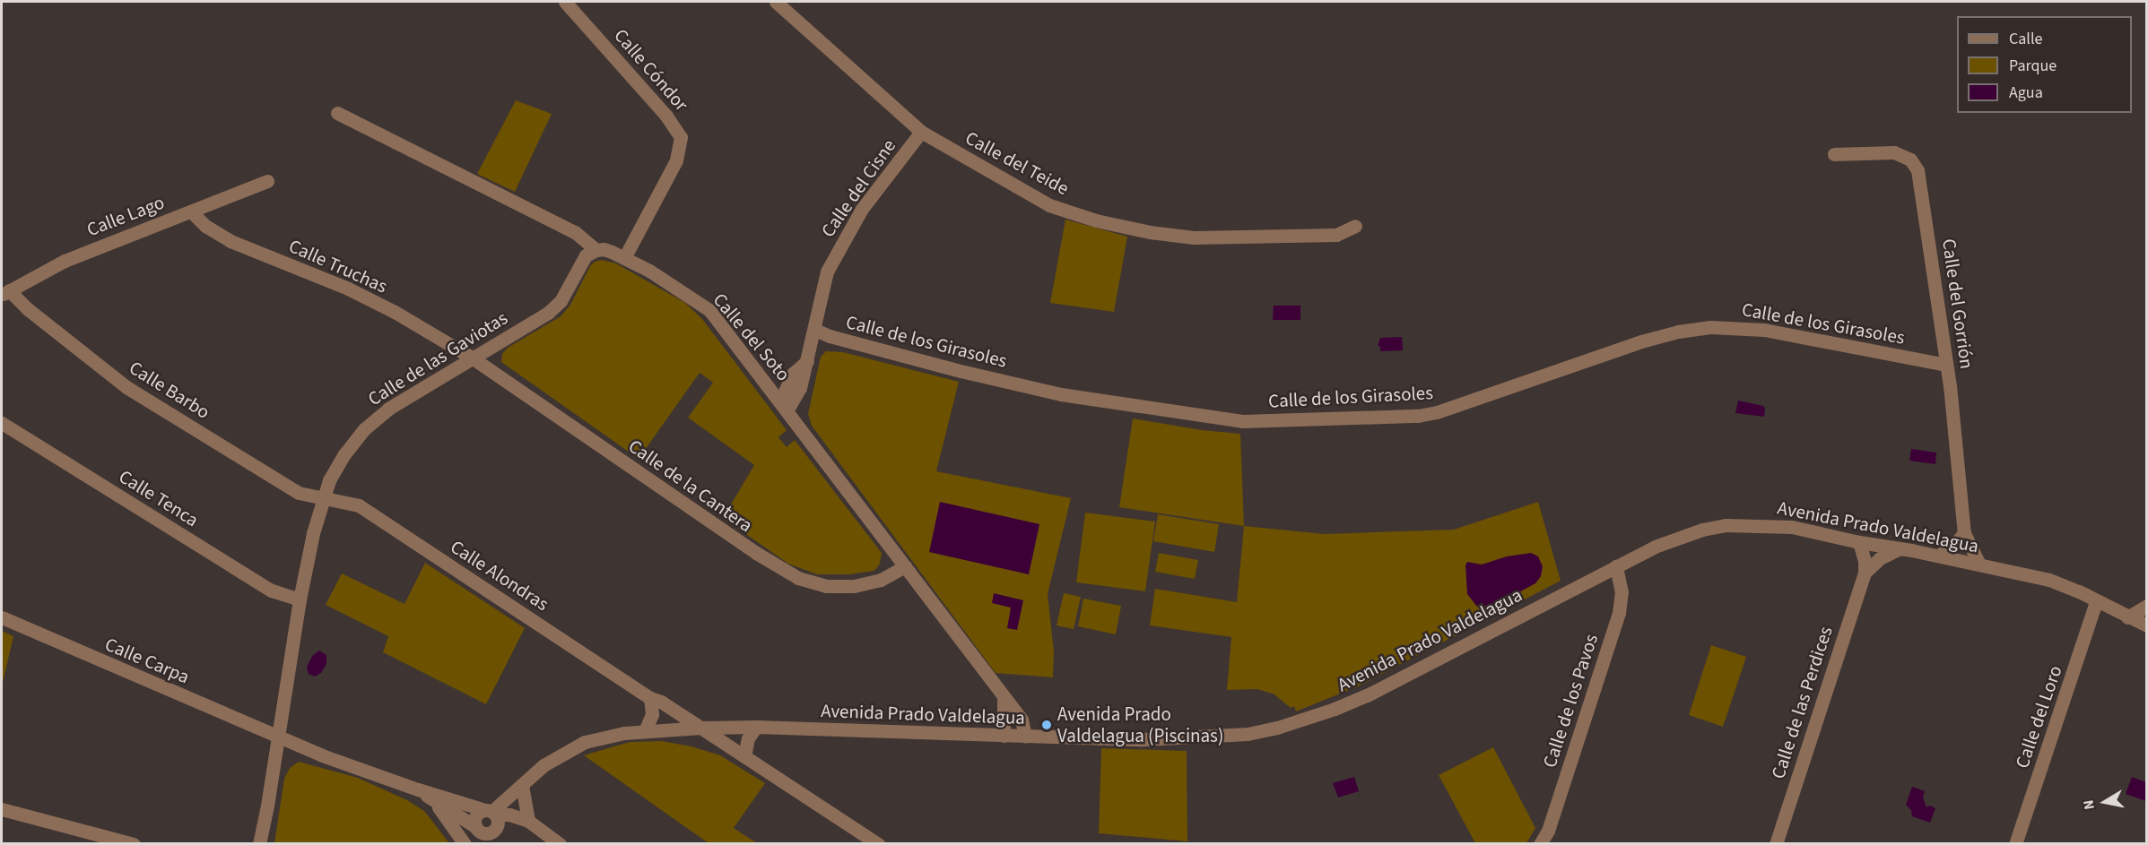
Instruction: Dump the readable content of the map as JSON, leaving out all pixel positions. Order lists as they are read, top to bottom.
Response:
{
  "streets": {
    "street": [
      "Calle Cóndor",
      "Calle del Teide",
      "Calle del Cisne",
      "Calle Lago",
      "Calle Truchas",
      "Calle del Gorrión",
      "Calle de los Girasoles",
      "Calle del Soto",
      "Calle de las Gaviotas",
      "Calle Barbo",
      "Calle de la Cantera",
      "Calle Tenca",
      "Avenida Prado Valdelagua",
      "Calle Alondras",
      "Calle Carpa",
      "Calle de los Pavos",
      "Calle de las Perdices",
      "Calle del Loro"
    ]
  },
  "crossings": [
    ["Calle Cóndor", "Calle del Soto"],
    ["Calle del Teide", "Calle del Cisne"],
    ["Calle del Cisne", "Calle de los Girasoles"],
    ["Calle del Cisne", "Calle del Soto"],
    ["Calle Lago", "Calle Truchas"],
    ["Calle Lago", "Calle Barbo"],
    ["Calle Truchas", "Calle de las Gaviotas"],
    ["Calle Truchas", "Calle de la Cantera"],
    ["Calle del Gorrión", "Calle de los Girasoles"],
    ["Calle del Gorrión", "Avenida Prado Valdelagua"],
    ["Calle del Soto", "Calle de las Gaviotas"],
    ["Calle del Soto", "Calle de la Cantera"],
    ["Calle del Soto", "Avenida Prado Valdelagua"],
    ["Calle de las Gaviotas", "Calle Barbo"],
    ["Calle de las Gaviotas", "Calle de la Cantera"],
    ["Calle de las Gaviotas", "Calle Tenca"],
    ["Calle de las Gaviotas", "Calle Alondras"],
    ["Calle de las Gaviotas", "Calle Carpa"],
    ["Calle Barbo", "Calle Alondras"],
    ["Avenida Prado Valdelagua", "Calle Alondras"],
    ["Avenida Prado Valdelagua", "Calle de los Pavos"],
    ["Avenida Prado Valdelagua", "Calle de las Perdices"],
    ["Avenida Prado Valdelagua", "Calle del Loro"]
  ],
  "places": ["Avenida Prado Valdelagua (Piscinas)"],
  "legend": ["Calle", "Parque", "Agua"],
  "north": "left"
}
